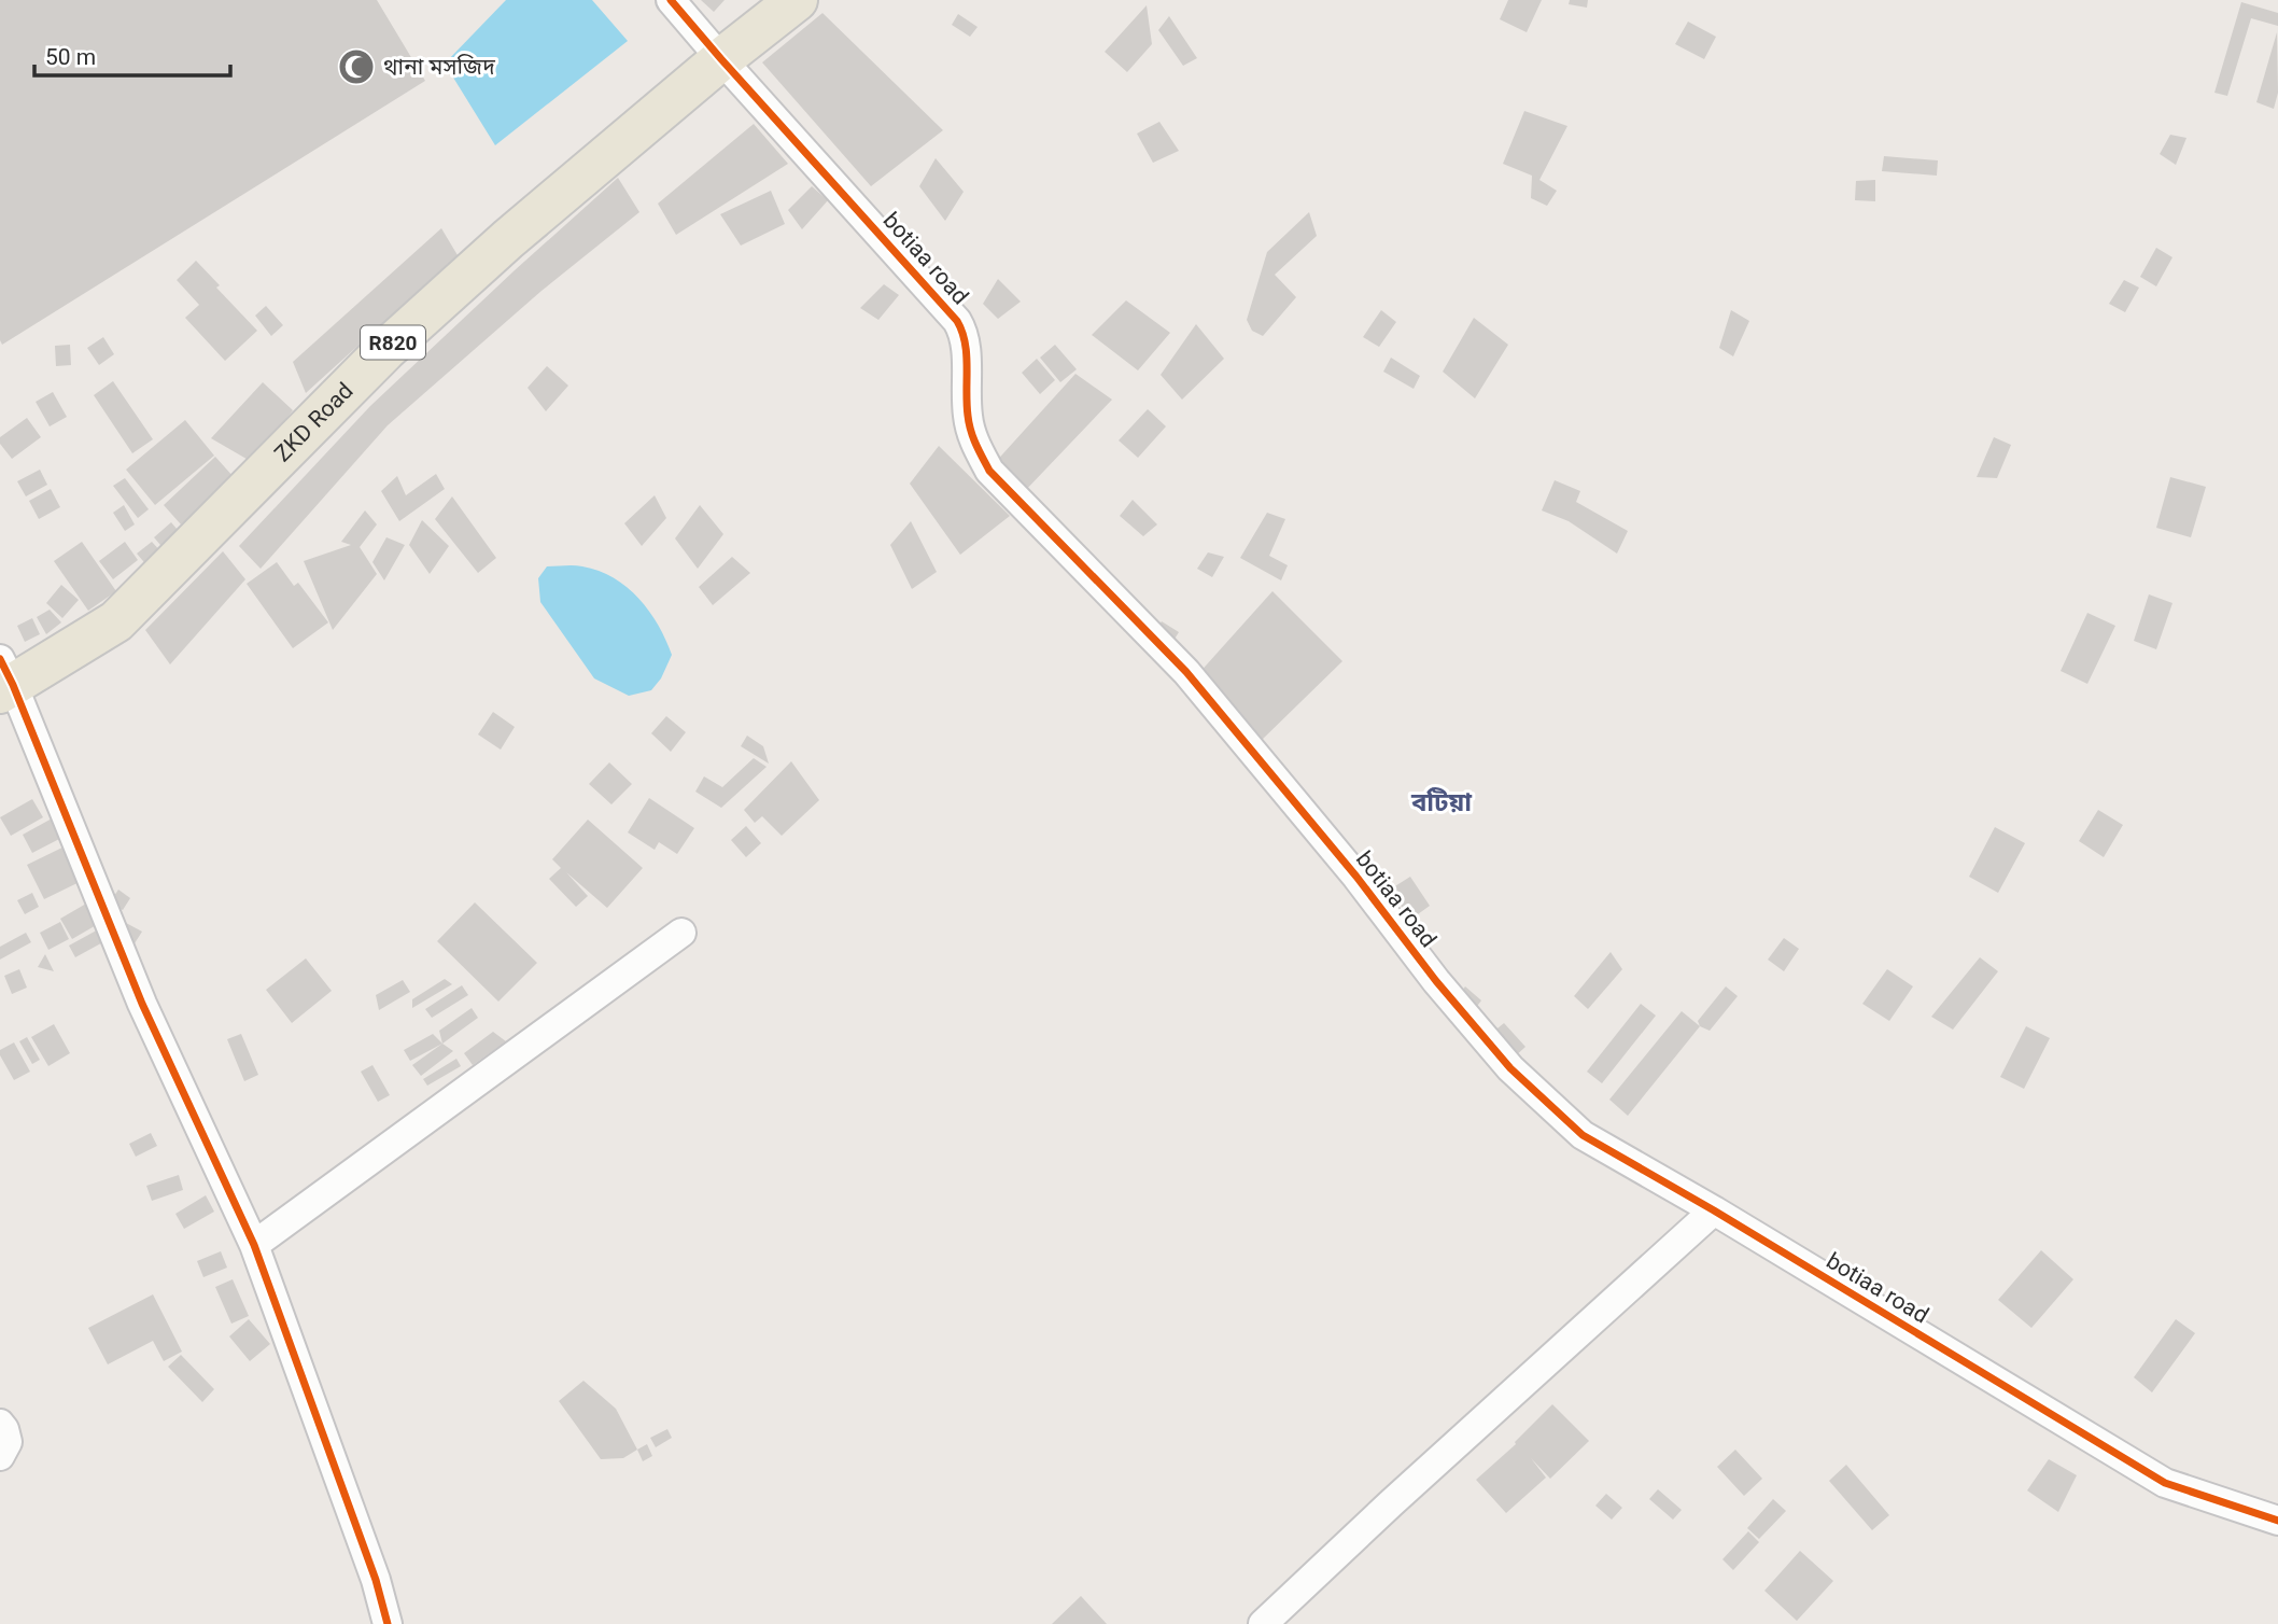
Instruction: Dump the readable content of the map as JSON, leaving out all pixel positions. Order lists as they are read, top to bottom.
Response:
{
  "streets": {
    "main road": ["R820", "ZKD Road"],
    "street": ["botiaa road"]
  },
  "crossings": [
    ["botiaa road", "ZKD Road"]
  ],
  "districts": ["বটিয়া"],
  "places": {
    "mosque": ["থানা মসজিদ"]
  },
  "scale_bar": "50 m"
}
